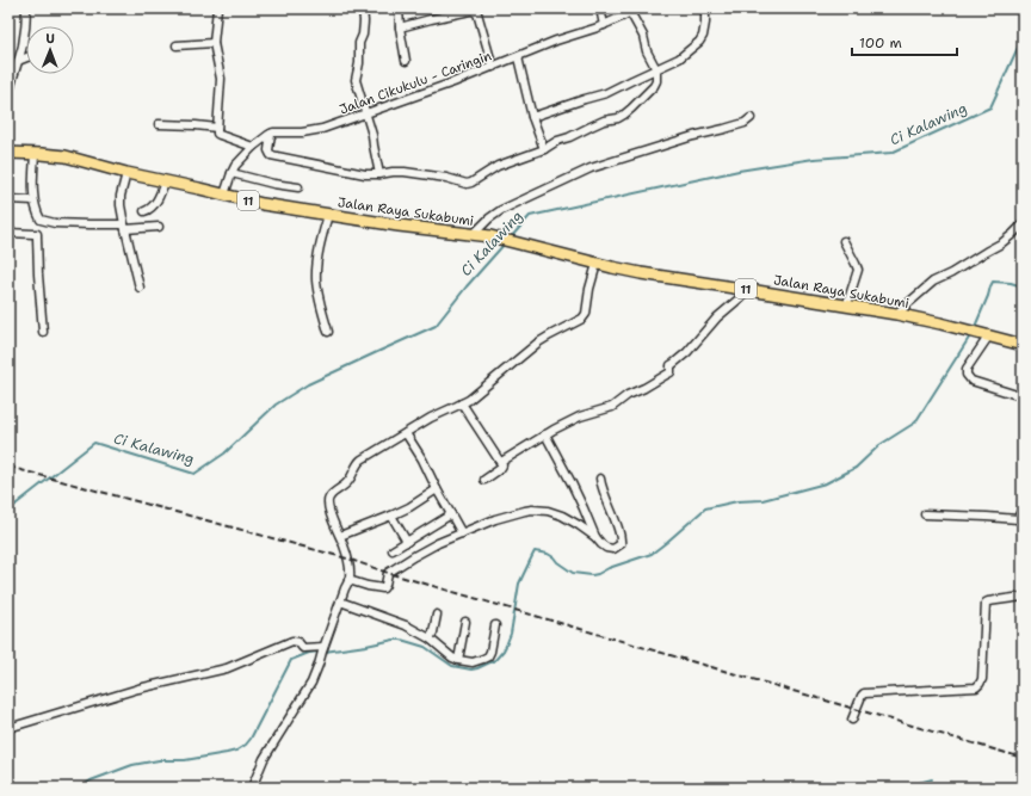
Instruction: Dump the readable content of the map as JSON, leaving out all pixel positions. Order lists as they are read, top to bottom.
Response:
{
  "streets": {
    "highway": ["11", "Jalan Raya Sukabumi"],
    "street": ["Jalan Cikukulu - Caringin"]
  },
  "water": ["Ci Kalawing"],
  "scale_bar": "100 m",
  "north": "top"
}
